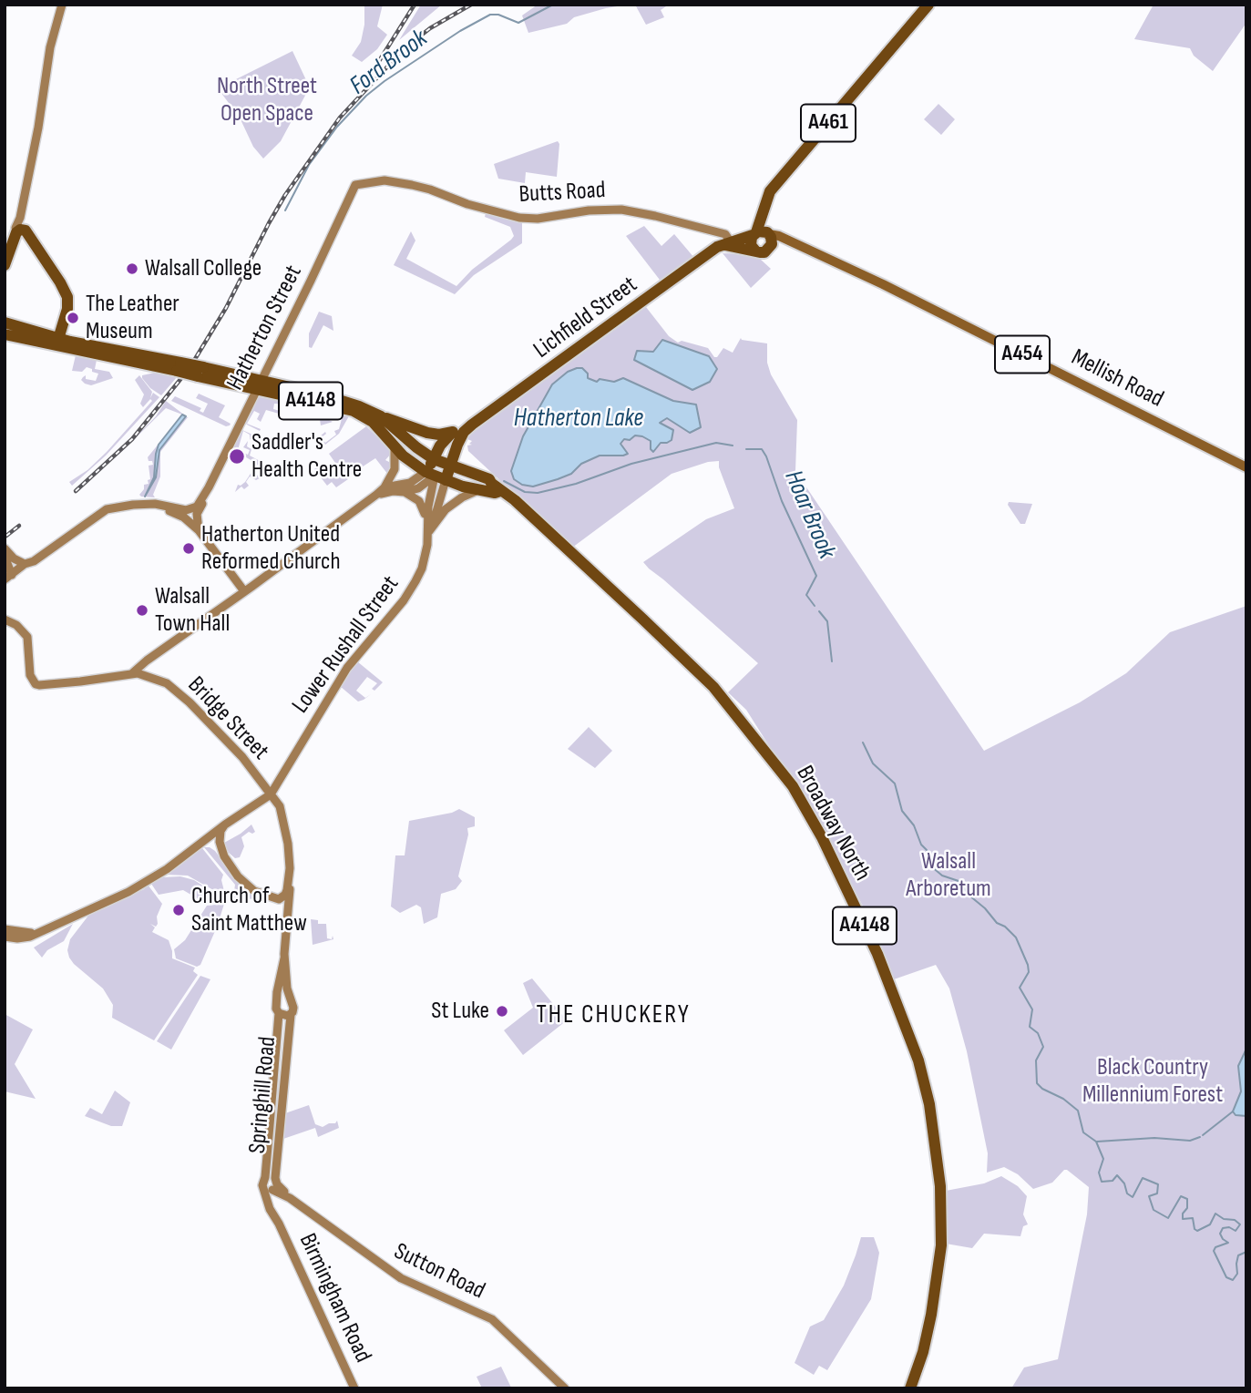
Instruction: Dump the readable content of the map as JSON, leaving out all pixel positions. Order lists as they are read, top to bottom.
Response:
{
  "streets": {
    "highway": [
      "A461",
      "Lichfield Street",
      "A4148",
      "Broadway North"
    ],
    "main road": ["A454", "Mellish Road"],
    "street": [
      "Butts Road",
      "Hatherton Street",
      "Lower Rushall Street",
      "Bridge Street",
      "Springhill Road",
      "Sutton Road",
      "Birmingham Road"
    ]
  },
  "crossings": [
    ["A461", "Lichfield Street"],
    ["A461", "Mellish Road"],
    ["Butts Road", "Lichfield Street"],
    ["Butts Road", "Hatherton Street"],
    ["Lichfield Street", "Mellish Road"],
    ["Lichfield Street", "A4148"],
    ["Lichfield Street", "Lower Rushall Street"],
    ["Lichfield Street", "Broadway North"],
    ["Hatherton Street", "A4148"],
    ["A4148", "Lower Rushall Street"],
    ["A4148", "Broadway North"],
    ["Lower Rushall Street", "Bridge Street"],
    ["Lower Rushall Street", "Broadway North"],
    ["Springhill Road", "Sutton Road"],
    ["Springhill Road", "Birmingham Road"],
    ["Sutton Road", "Birmingham Road"]
  ],
  "districts": ["THE CHUCKERY"],
  "water": ["Ford Brook", "Hatherton Lake", "Hoar Brook"],
  "parks": ["North Street Open Space", "Walsall Arboretum", "Black Country Millennium Forest"],
  "places": [
    "Walsall College",
    "The Leather Museum",
    "Saddler's Health Centre",
    "Hatherton United Reformed Church",
    "Walsall Town Hall",
    "Church of Saint Matthew",
    "St Luke"
  ]
}
